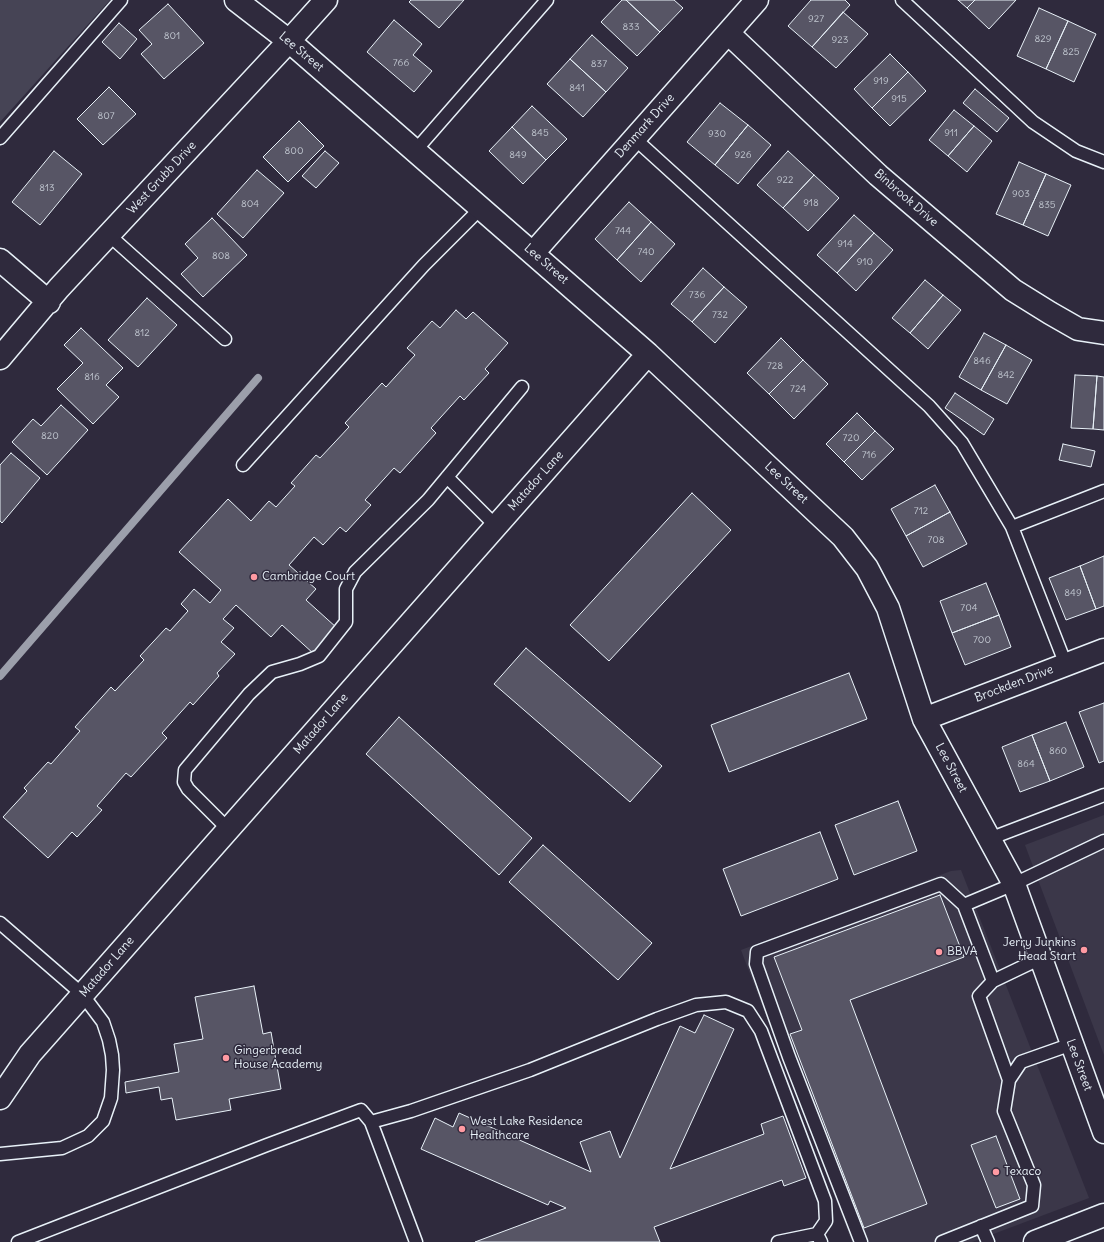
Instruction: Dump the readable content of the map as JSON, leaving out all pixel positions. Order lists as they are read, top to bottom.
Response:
{
  "streets": {
    "street": [
      "Lee Street",
      "Denmark Drive",
      "West Grubb Drive",
      "Binbrook Drive",
      "Matador Lane",
      "Brockden Drive"
    ]
  },
  "crossings": [
    ["Lee Street", "Denmark Drive"],
    ["Lee Street", "West Grubb Drive"],
    ["Lee Street", "Matador Lane"],
    ["Lee Street", "Brockden Drive"],
    ["Denmark Drive", "Binbrook Drive"]
  ],
  "places": [
    "Cambridge Court",
    "Jerry Junkins Head Start",
    "BBVA",
    "Gingerbread House Academy",
    "West Lake Residence Healthcare",
    "Texaco"
  ],
  "house_numbers": [
    "927",
    "833",
    "801",
    "829",
    "923",
    "825",
    "766",
    "837",
    "919",
    "841",
    "915",
    "807",
    "845",
    "911",
    "930",
    "800",
    "849",
    "926",
    "922",
    "813",
    "903",
    "918",
    "804",
    "835",
    "744",
    "914",
    "740",
    "808",
    "910",
    "736",
    "732",
    "812",
    "846",
    "728",
    "842",
    "816",
    "724",
    "820",
    "720",
    "716",
    "712",
    "708",
    "849",
    "704",
    "700",
    "860",
    "864"
  ]
}
